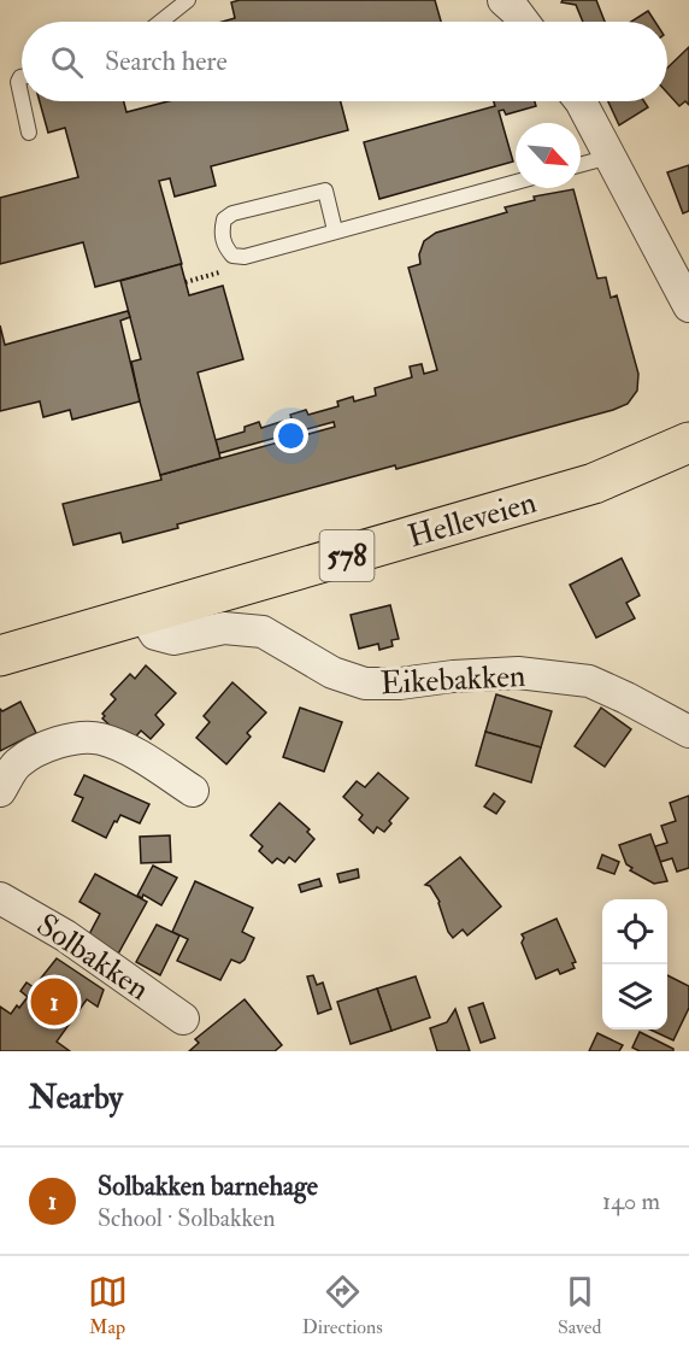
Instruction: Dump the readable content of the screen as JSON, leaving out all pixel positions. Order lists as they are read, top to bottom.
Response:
{
  "streets": {
    "main road": ["Helleveien", "578"],
    "street": ["Eikebakken", "Solbakken"]
  },
  "crossings": [
    ["Helleveien", "Eikebakken"]
  ],
  "north": "bottom right",
  "page": {
    "search": "Search here",
    "pins": "1",
    "heading": "Nearby",
    "list": [
      {
        "mark": "1",
        "name": "Solbakken barnehage",
        "note": "School · Solbakken",
        "value": "140 m"
      }
    ],
    "nav": ["Map", "Directions", "Saved"]
  }
}
